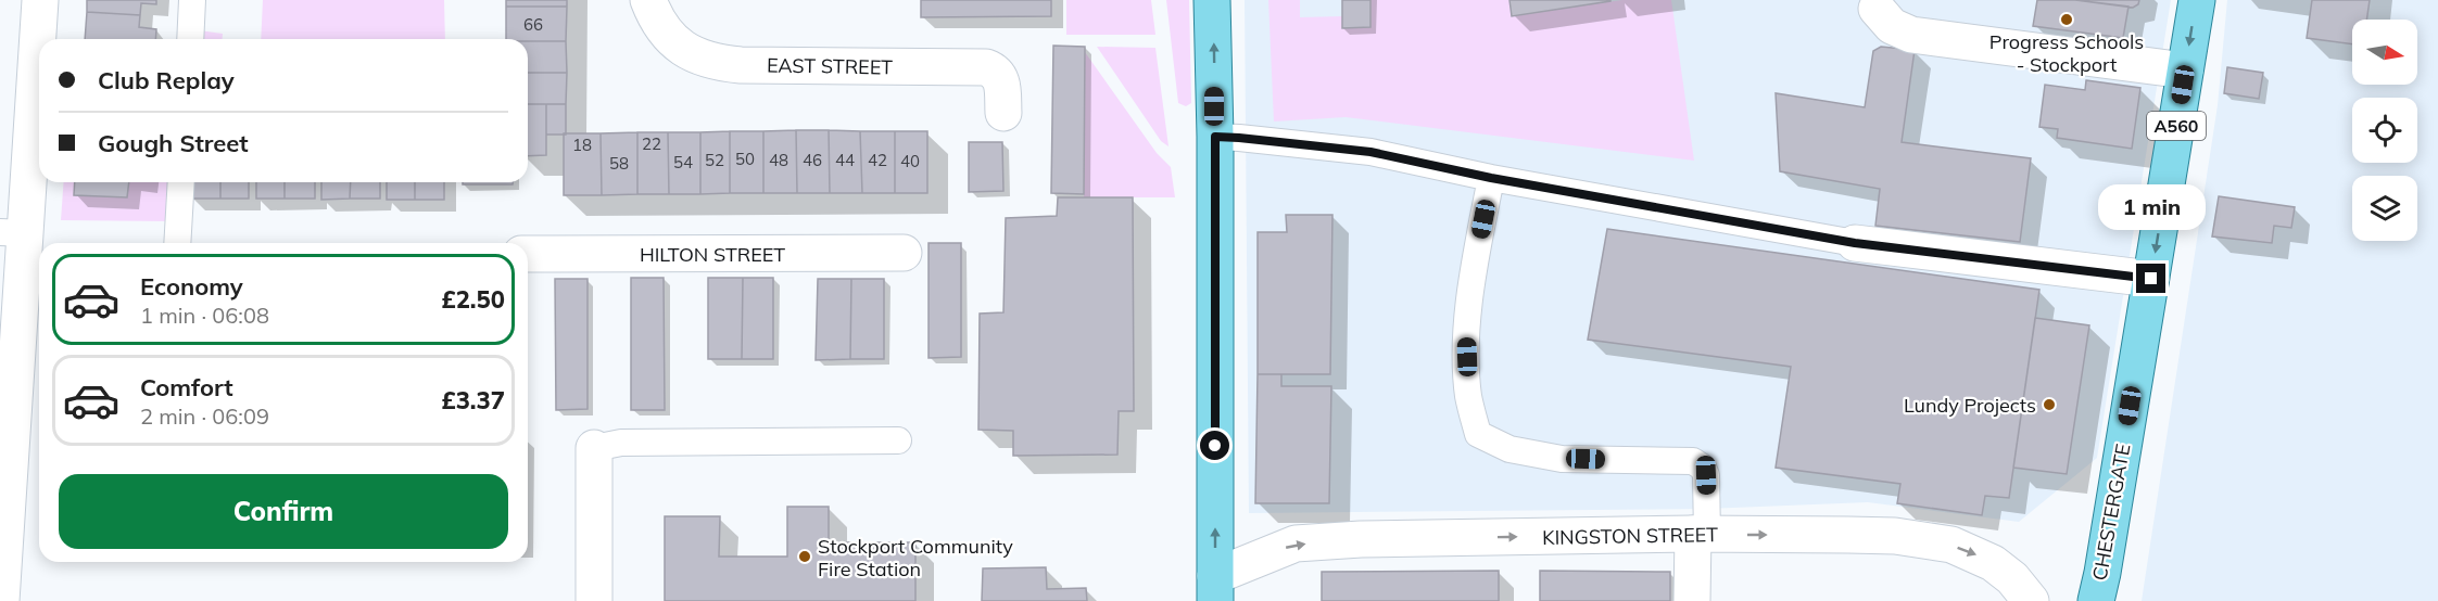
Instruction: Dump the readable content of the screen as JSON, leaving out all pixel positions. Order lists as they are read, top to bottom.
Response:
{
  "streets": {
    "main road": ["A560", "CHESTERGATE"],
    "street": ["EAST STREET", "HILTON STREET", "KINGSTON STREET"]
  },
  "one_way": ["CHESTERGATE"],
  "places": ["Progress Schools - Stockport", "Lundy Projects", "Stockport Community Fire Station"],
  "house_numbers": [
    "66",
    "22",
    "18",
    "50",
    "52",
    "48",
    "46",
    "44",
    "42",
    "40",
    "54",
    "58"
  ],
  "north": "right",
  "page": {
    "banner": ["Club Replay", "Gough Street"],
    "bubble": "1 min",
    "list": [
      {
        "name": "Economy",
        "note": "1 min · 06:08",
        "value": "£2.50"
      },
      {
        "name": "Comfort",
        "note": "2 min · 06:09",
        "value": "£3.37"
      }
    ],
    "buttons": "Confirm"
  }
}
